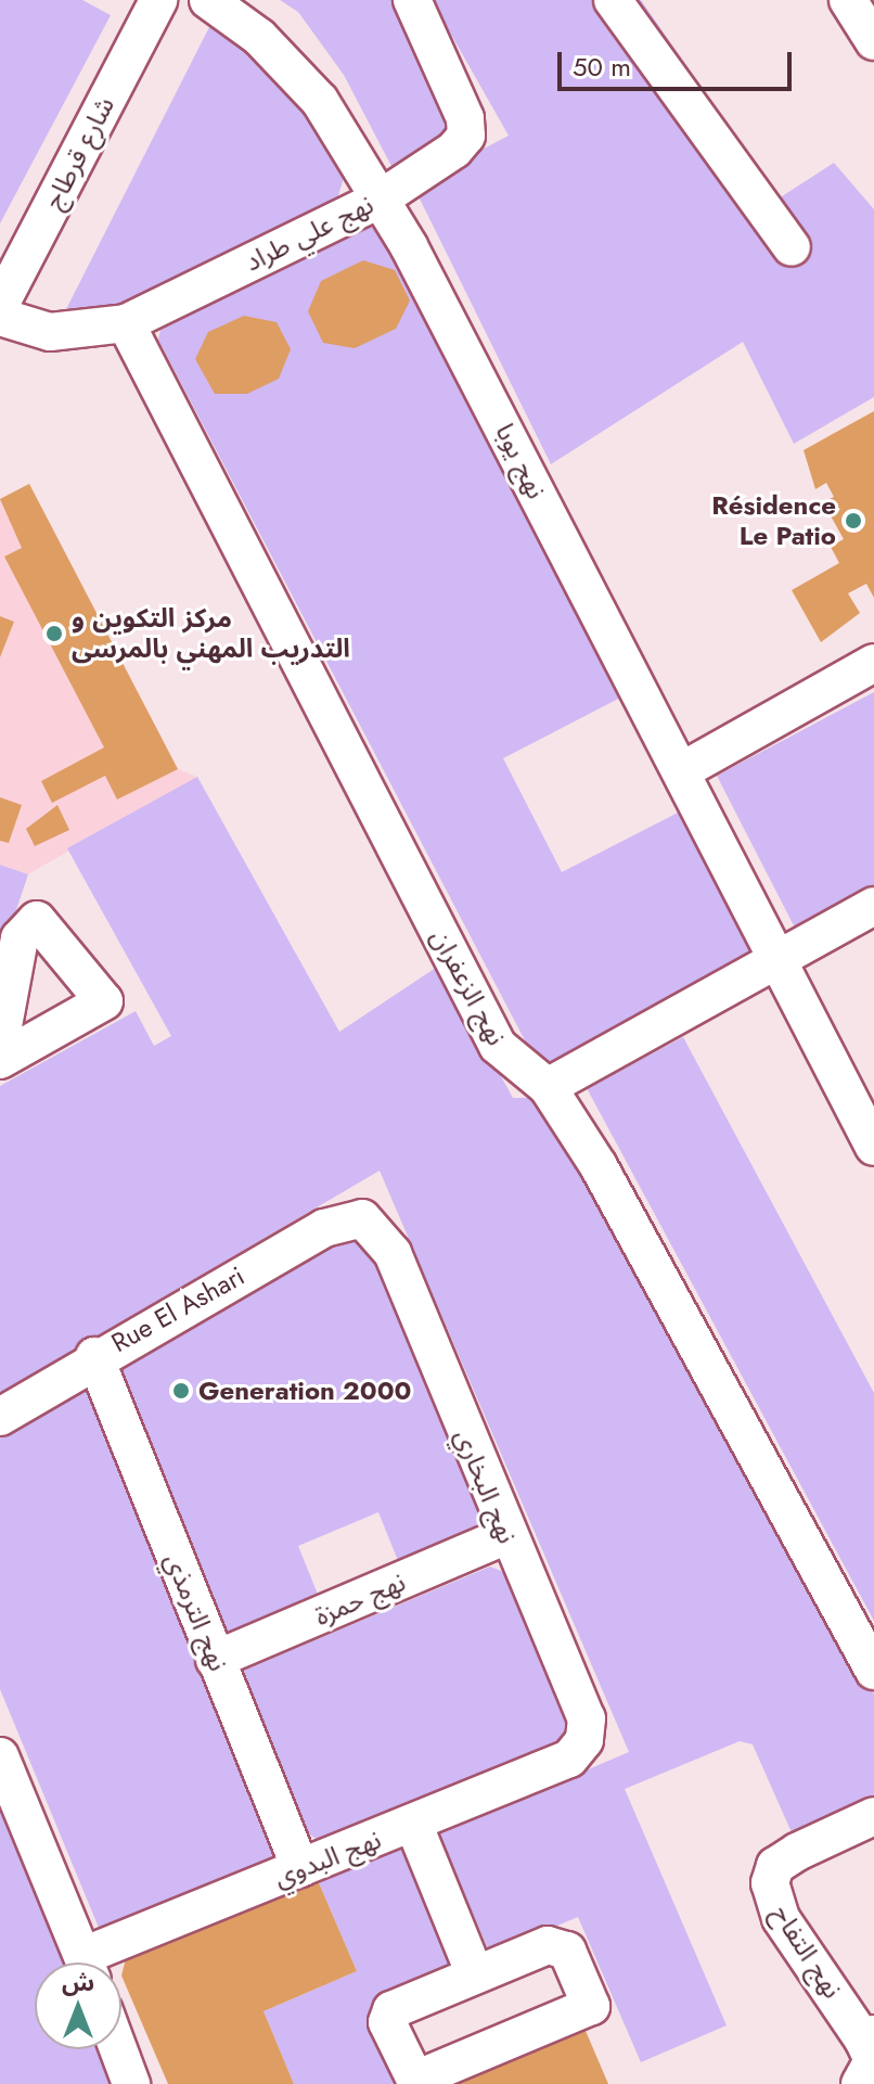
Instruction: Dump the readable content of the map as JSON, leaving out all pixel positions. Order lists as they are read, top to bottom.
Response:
{
  "streets": {
    "street": [
      "شارع قرطاج",
      "نهج علي طراد",
      "نهج يوبا",
      "نهج الزعفران",
      "Rue El Ashari",
      "نهج البخاري",
      "نهج حمزة",
      "نهج الترمذي",
      "نهج البدوي",
      "نهج التفاح"
    ]
  },
  "crossings": [
    ["نهج علي طراد", "نهج يوبا"],
    ["نهج علي طراد", "نهج الزعفران"],
    ["Rue El Ashari", "نهج البخاري"],
    ["Rue El Ashari", "نهج الترمذي"],
    ["نهج البخاري", "نهج حمزة"],
    ["نهج البخاري", "نهج البدوي"],
    ["نهج حمزة", "نهج الترمذي"],
    ["نهج الترمذي", "نهج البدوي"]
  ],
  "places": ["Résidence Le Patio", "مركز التكوين و التدريب المهني بالمرسى", "Generation 2000"],
  "scale_bar": "50 m",
  "north": "top"
}
